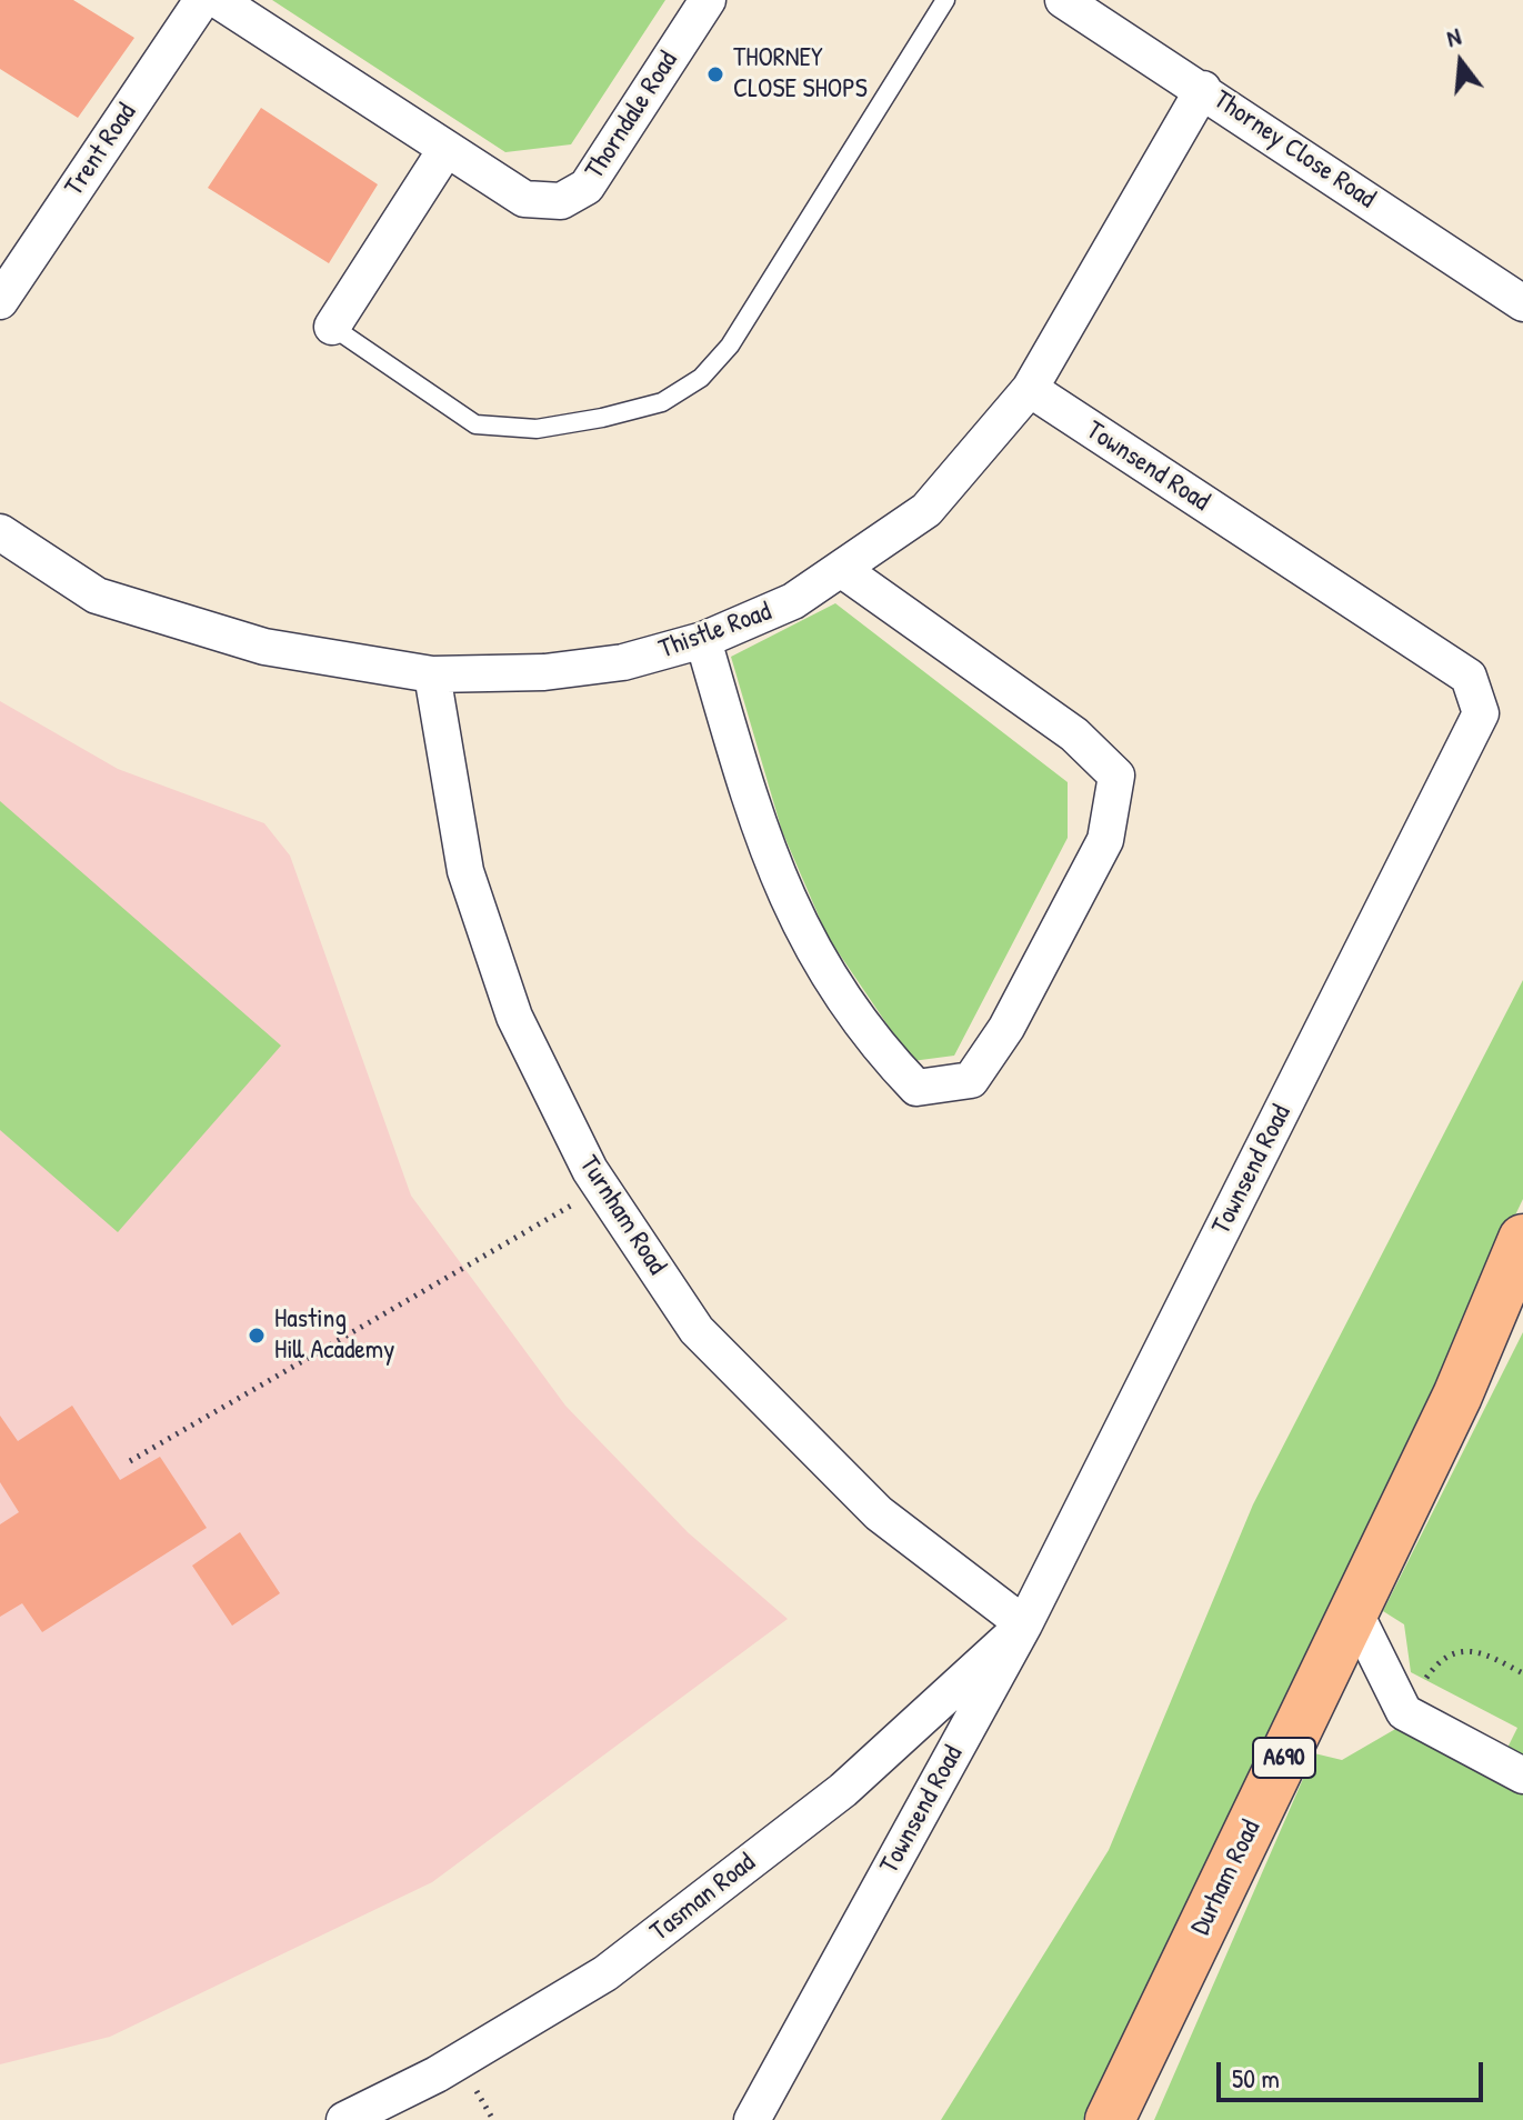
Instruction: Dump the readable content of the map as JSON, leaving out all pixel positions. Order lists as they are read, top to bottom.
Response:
{
  "streets": {
    "highway": ["A690", "Durham Road"],
    "street": [
      "Thorndale Road",
      "Trent Road",
      "Thorney Close Road",
      "Townsend Road",
      "Thistle Road",
      "Turnham Road",
      "Tasman Road"
    ]
  },
  "crossings": [
    ["Thorney Close Road", "Thistle Road"],
    ["Townsend Road", "Thistle Road"],
    ["Townsend Road", "Turnham Road"],
    ["Townsend Road", "Tasman Road"],
    ["Thistle Road", "Turnham Road"],
    ["Turnham Road", "Tasman Road"]
  ],
  "places": ["THORNEY CLOSE SHOPS", "Hasting Hill Academy"],
  "scale_bar": "50 m",
  "north": "top"
}
